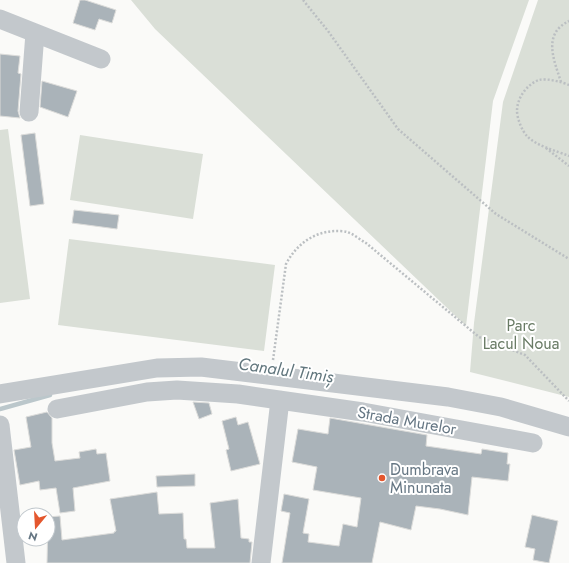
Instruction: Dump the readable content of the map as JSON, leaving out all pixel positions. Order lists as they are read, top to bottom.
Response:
{
  "streets": {
    "street": ["Strada Murelor"]
  },
  "water": ["Canalul Timiș"],
  "parks": ["Parc Lacul Noua"],
  "places": ["Dumbrava Minunata"],
  "north": "bottom"
}
